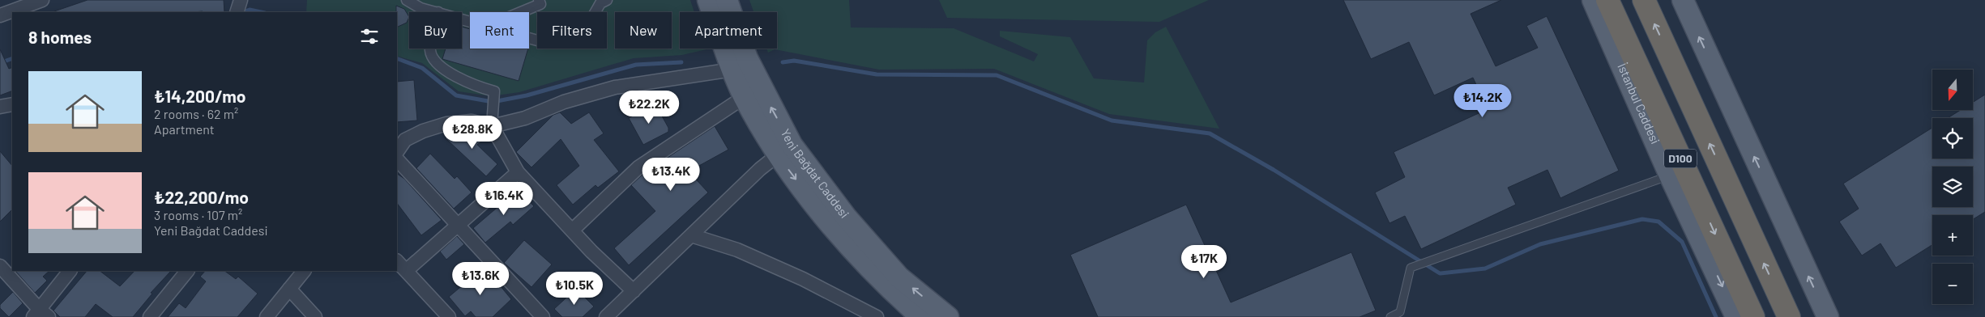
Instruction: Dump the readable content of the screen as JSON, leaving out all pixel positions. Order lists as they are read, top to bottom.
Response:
{
  "streets": {
    "highway": ["D100"],
    "main road": ["İstanbul Caddesi", "Yeni Bağdat Caddesi"]
  },
  "north": "bottom",
  "page": {
    "chip": [
      "Buy",
      "Rent",
      "Filters",
      "New",
      "Apartment"
    ],
    "heading": "8 homes",
    "list": [
      {
        "name": "₺14,200/mo",
        "note": "2 rooms · 62 m² · Apartment"
      },
      {
        "name": "₺22,200/mo",
        "note": "3 rooms · 107 m² · Yeni Bağdat Caddesi"
      }
    ],
    "map_buttons": ["+", "−"],
    "price": [
      "₺14.2K",
      "₺22.2K",
      "₺28.8K",
      "₺13.4K",
      "₺16.4K",
      "₺17K",
      "₺13.6K",
      "₺10.5K"
    ]
  }
}
